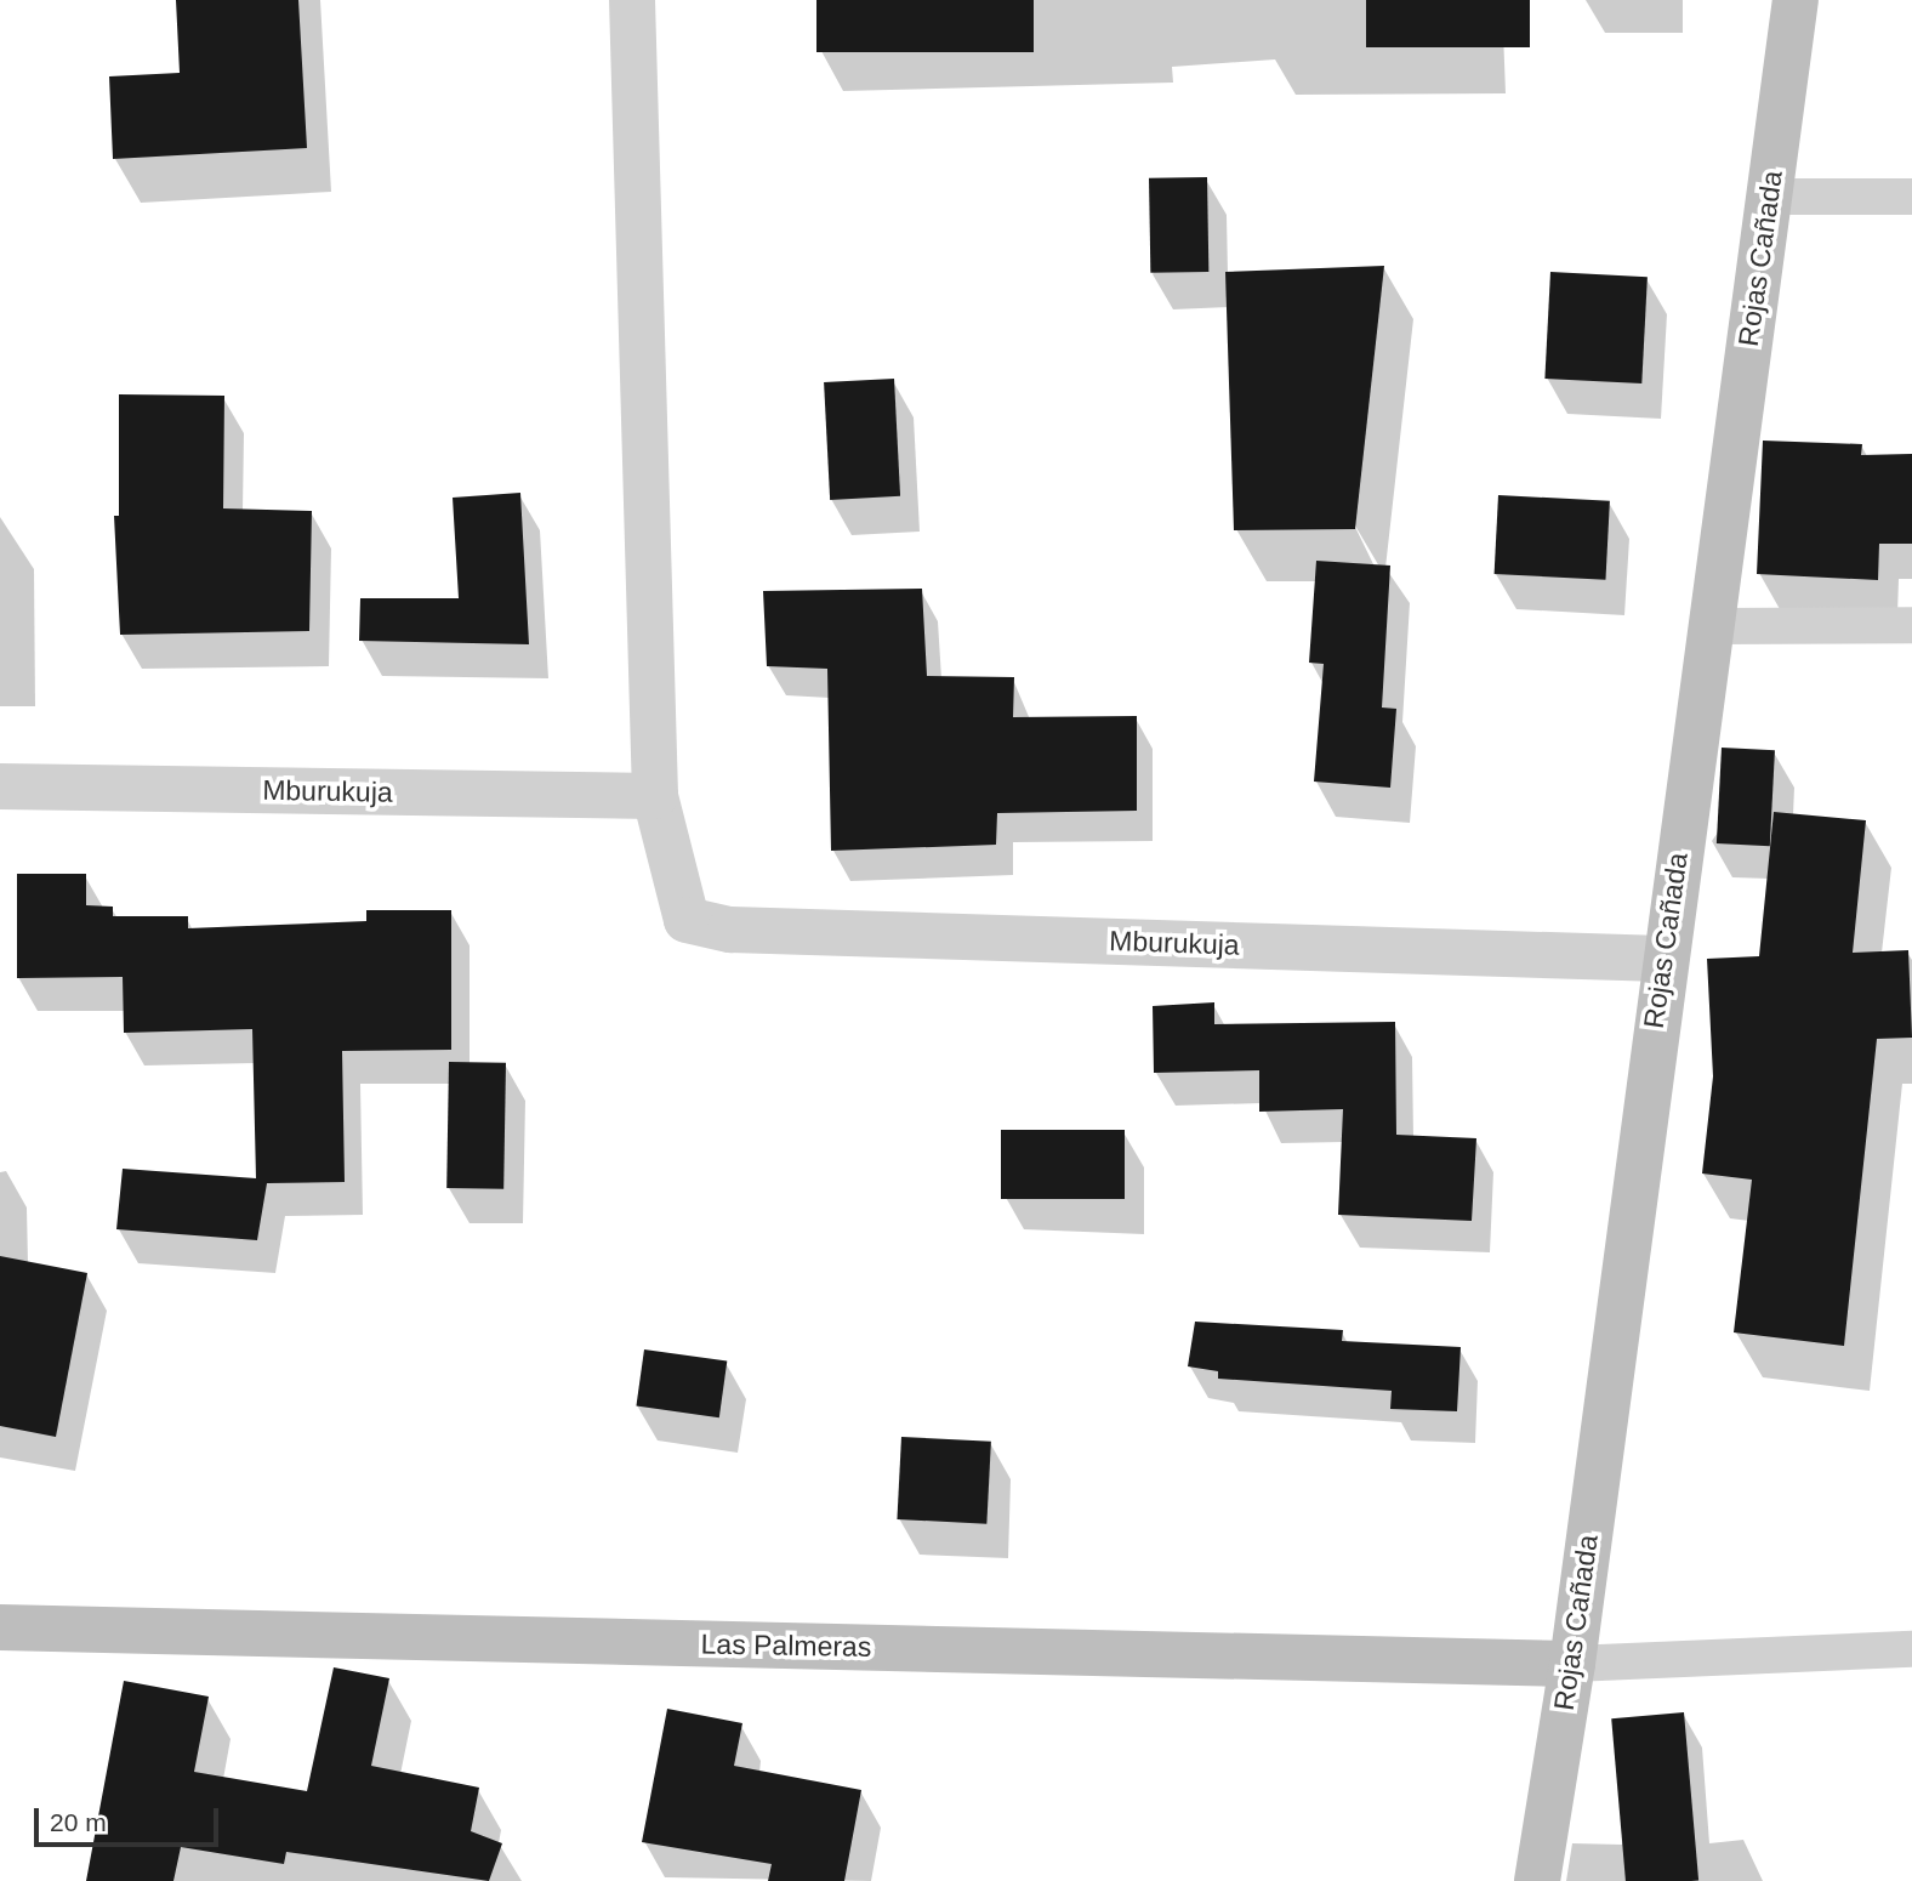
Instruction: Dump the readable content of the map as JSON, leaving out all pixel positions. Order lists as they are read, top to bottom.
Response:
{
  "streets": {
    "main road": ["Rojas Cañada", "Las Palmeras"],
    "street": ["Mburukuja"]
  },
  "crossings": [
    ["Rojas Cañada", "Mburukuja"],
    ["Rojas Cañada", "Las Palmeras"]
  ],
  "scale_bar": "20 m"
}
